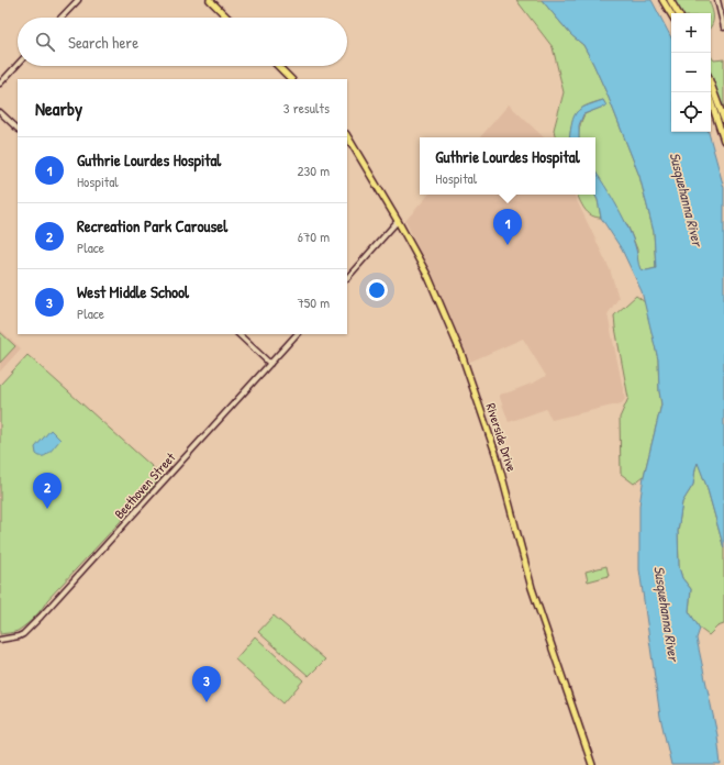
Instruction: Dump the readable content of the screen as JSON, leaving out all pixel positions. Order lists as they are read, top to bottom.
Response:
{
  "streets": {
    "main road": ["Riverside Drive"],
    "street": ["Beethoven Street"]
  },
  "water": ["Susquehanna River"],
  "page": {
    "map_buttons": ["+", "−"],
    "search": "Search here",
    "heading": ["Nearby", "3 results"],
    "list": [
      {
        "mark": "1",
        "name": "Guthrie Lourdes Hospital",
        "note": "Hospital",
        "value": "230 m"
      },
      {
        "mark": "2",
        "name": "Recreation Park Carousel",
        "note": "Place",
        "value": "670 m"
      },
      {
        "mark": "3",
        "name": "West Middle School",
        "note": "Place",
        "value": "750 m"
      }
    ],
    "popup": ["Guthrie Lourdes Hospital", "Hospital"],
    "pins": ["1", "2", "3"]
  }
}
